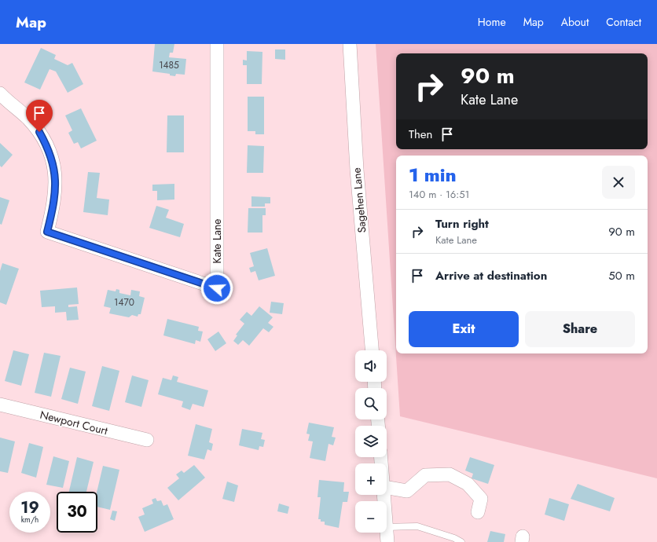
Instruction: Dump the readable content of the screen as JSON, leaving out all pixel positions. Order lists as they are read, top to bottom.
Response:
{
  "streets": {
    "street": ["Sagehen Lane", "Kate Lane", "Newport Court"]
  },
  "house_numbers": ["1485", "1470"],
  "page": {
    "header": "Map",
    "nav": [
      "Home",
      "Map",
      "About",
      "Contact"
    ],
    "turn": ["90 m", "Kate Lane"],
    "then": "Then",
    "heading": ["1 min", "140 m · 16:51"],
    "list": [
      {
        "name": "Turn right",
        "note": "Kate Lane",
        "value": "90 m"
      },
      {
        "name": "Arrive at destination",
        "value": "50 m"
      }
    ],
    "buttons": ["Exit", "Share"],
    "map_buttons": ["+", "−"],
    "speed": "19 km/h",
    "limit": "30"
  }
}
